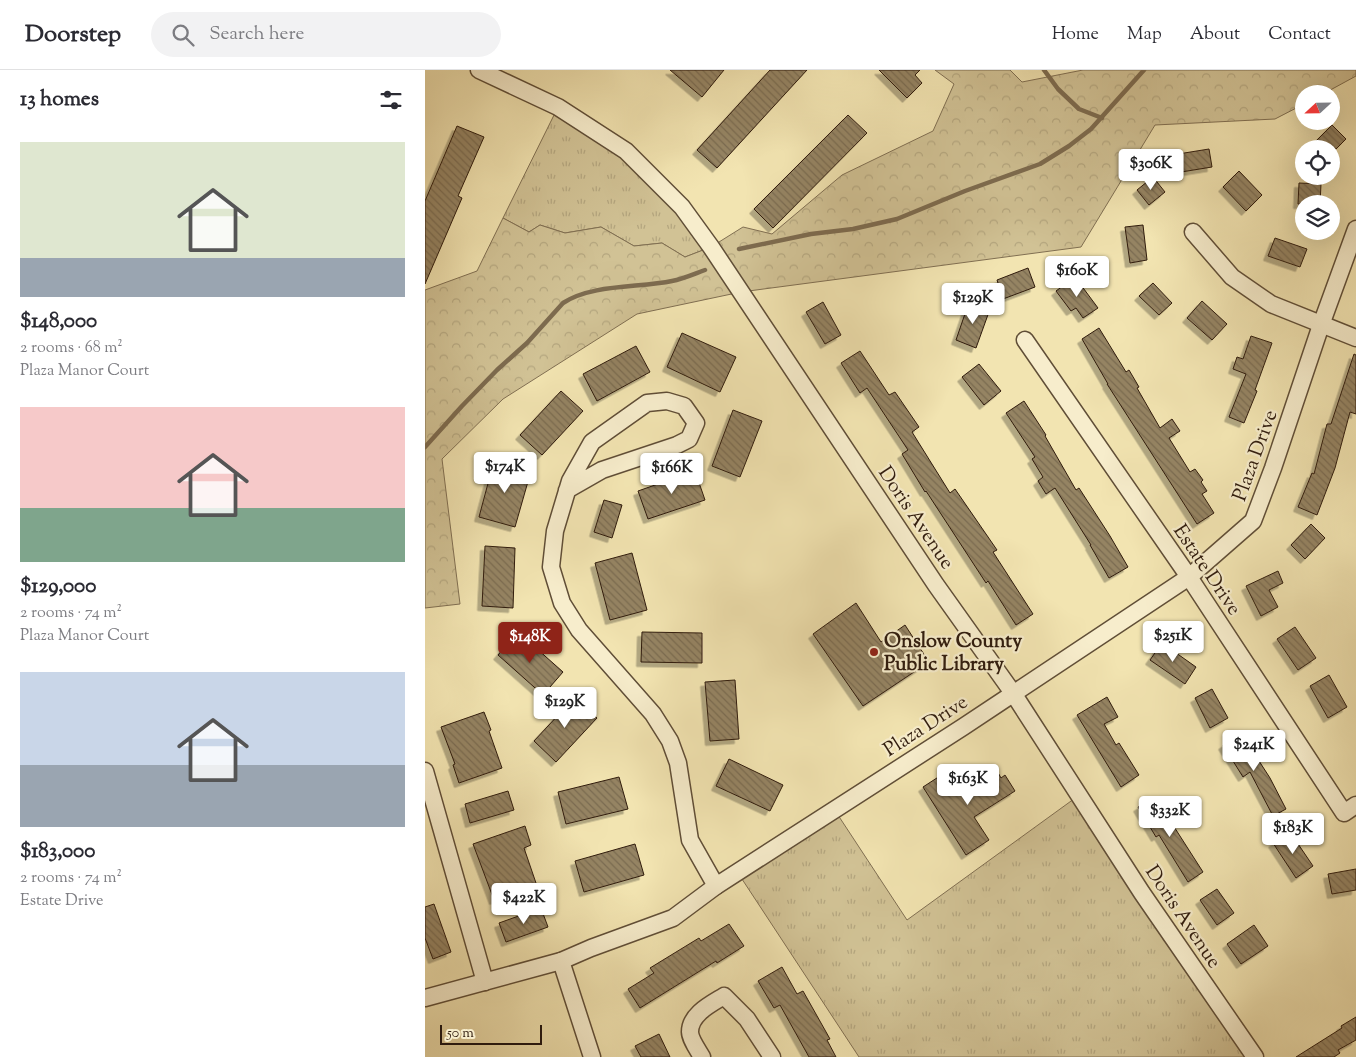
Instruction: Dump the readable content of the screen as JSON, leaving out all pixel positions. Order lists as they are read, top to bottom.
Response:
{
  "streets": {
    "street": ["Plaza Drive", "Doris Avenue", "Estate Drive"]
  },
  "crossings": [
    ["Plaza Drive", "Doris Avenue"],
    ["Plaza Drive", "Estate Drive"]
  ],
  "places": ["Onslow County Public Library"],
  "scale_bar": "50 m",
  "north": "left",
  "page": {
    "header": "Doorstep",
    "search": "Search here",
    "nav": [
      "Home",
      "Map",
      "About",
      "Contact"
    ],
    "heading": "13 homes",
    "list": [
      {
        "name": "$148,000",
        "note": "2 rooms · 68 m² · Plaza Manor Court"
      },
      {
        "name": "$129,000",
        "note": "2 rooms · 74 m² · Plaza Manor Court"
      },
      {
        "name": "$183,000",
        "note": "2 rooms · 74 m² · Estate Drive"
      }
    ],
    "price": [
      "$306K",
      "$160K",
      "$129K",
      "$174K",
      "$166K",
      "$251K",
      "$148K",
      "$129K",
      "$241K",
      "$163K",
      "$332K",
      "$183K",
      "$422K"
    ],
    "scale": "50 m"
  }
}
